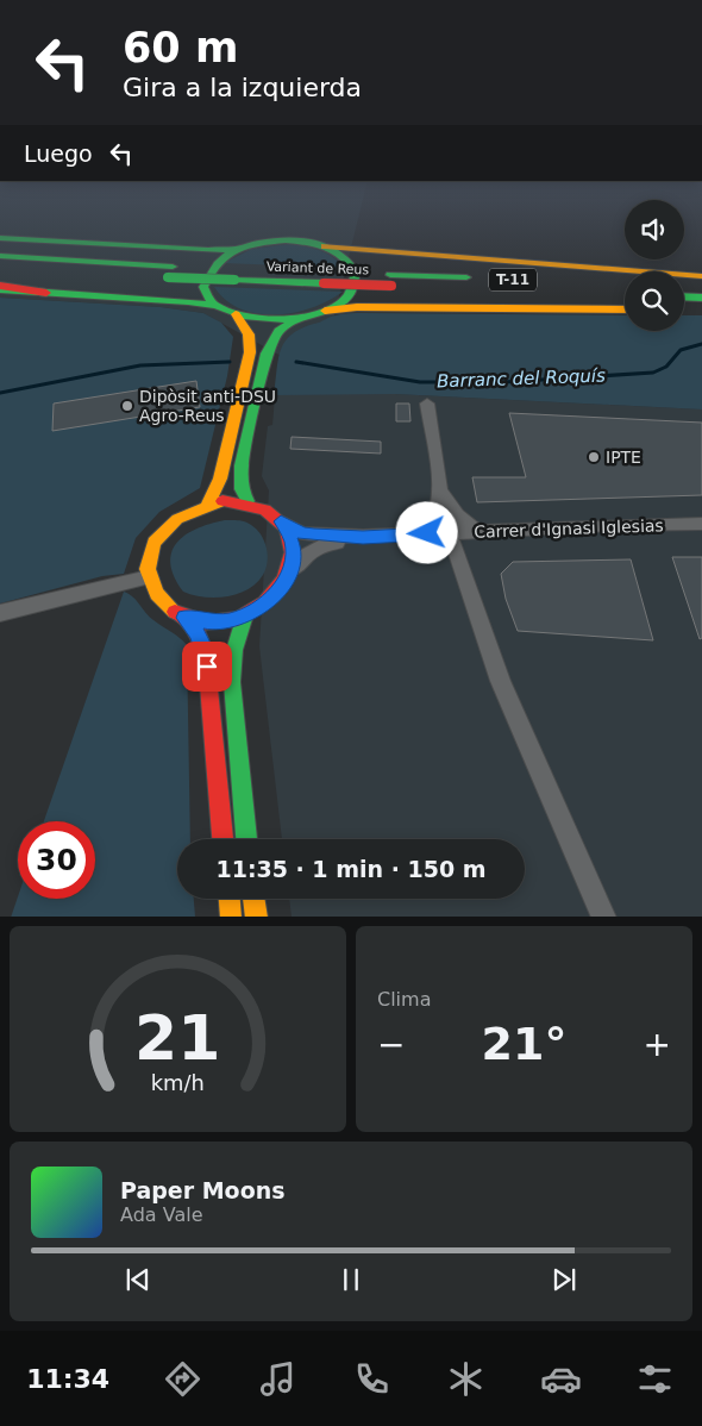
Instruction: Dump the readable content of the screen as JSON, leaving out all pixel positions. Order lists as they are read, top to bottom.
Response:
{
  "streets": {
    "main road": ["Variant de Reus", "T-11"],
    "street": ["Carrer d'Ignasi Iglesias"]
  },
  "water": ["Barranc del Roquís"],
  "places": ["Dipòsit anti-DSU Agro-Reus", "IPTE"],
  "page": {
    "turn": ["60 m", "Gira a la izquierda"],
    "then": "Luego",
    "limit": "30",
    "trip": "11:35 · 1 min · 150 m",
    "tile": "Clima",
    "heat": ["−", "21°", "+"],
    "song": ["Paper Moons", "Ada Vale"],
    "tabs": "11:34",
    "gauge": ["21", "km/h"]
  }
}
